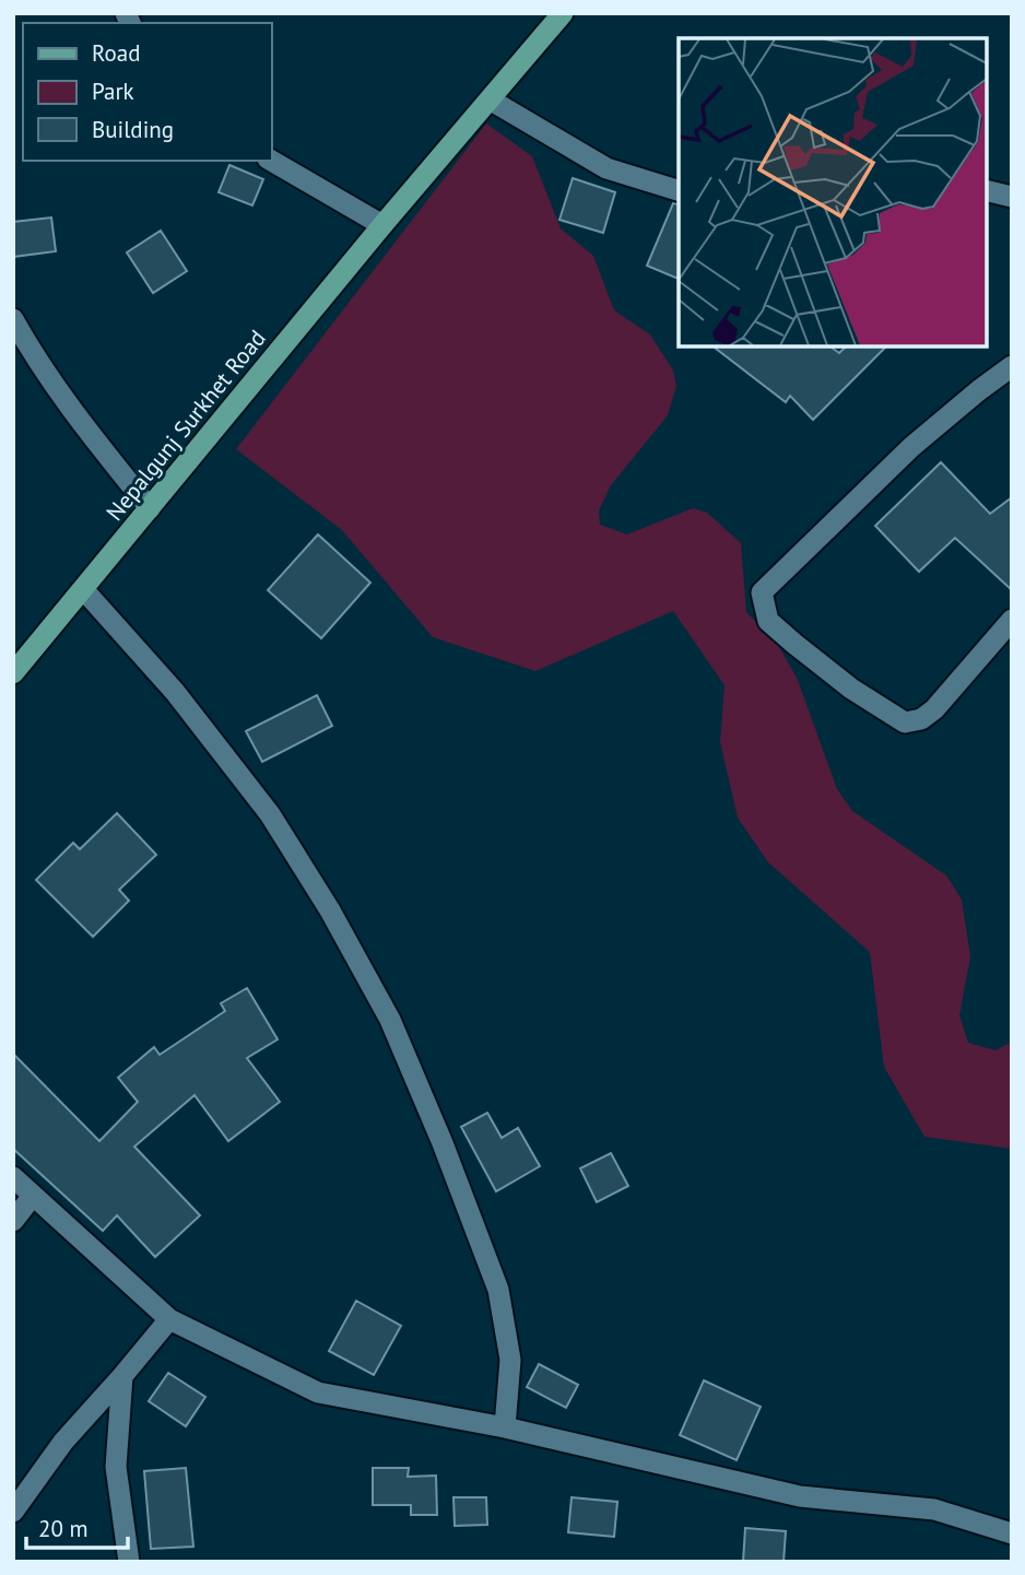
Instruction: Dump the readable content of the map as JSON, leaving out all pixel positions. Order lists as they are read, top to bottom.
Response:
{
  "streets": {
    "main road": ["Nepalgunj Surkhet Road"]
  },
  "legend": ["Road", "Park", "Building"],
  "scale_bar": "20 m"
}
